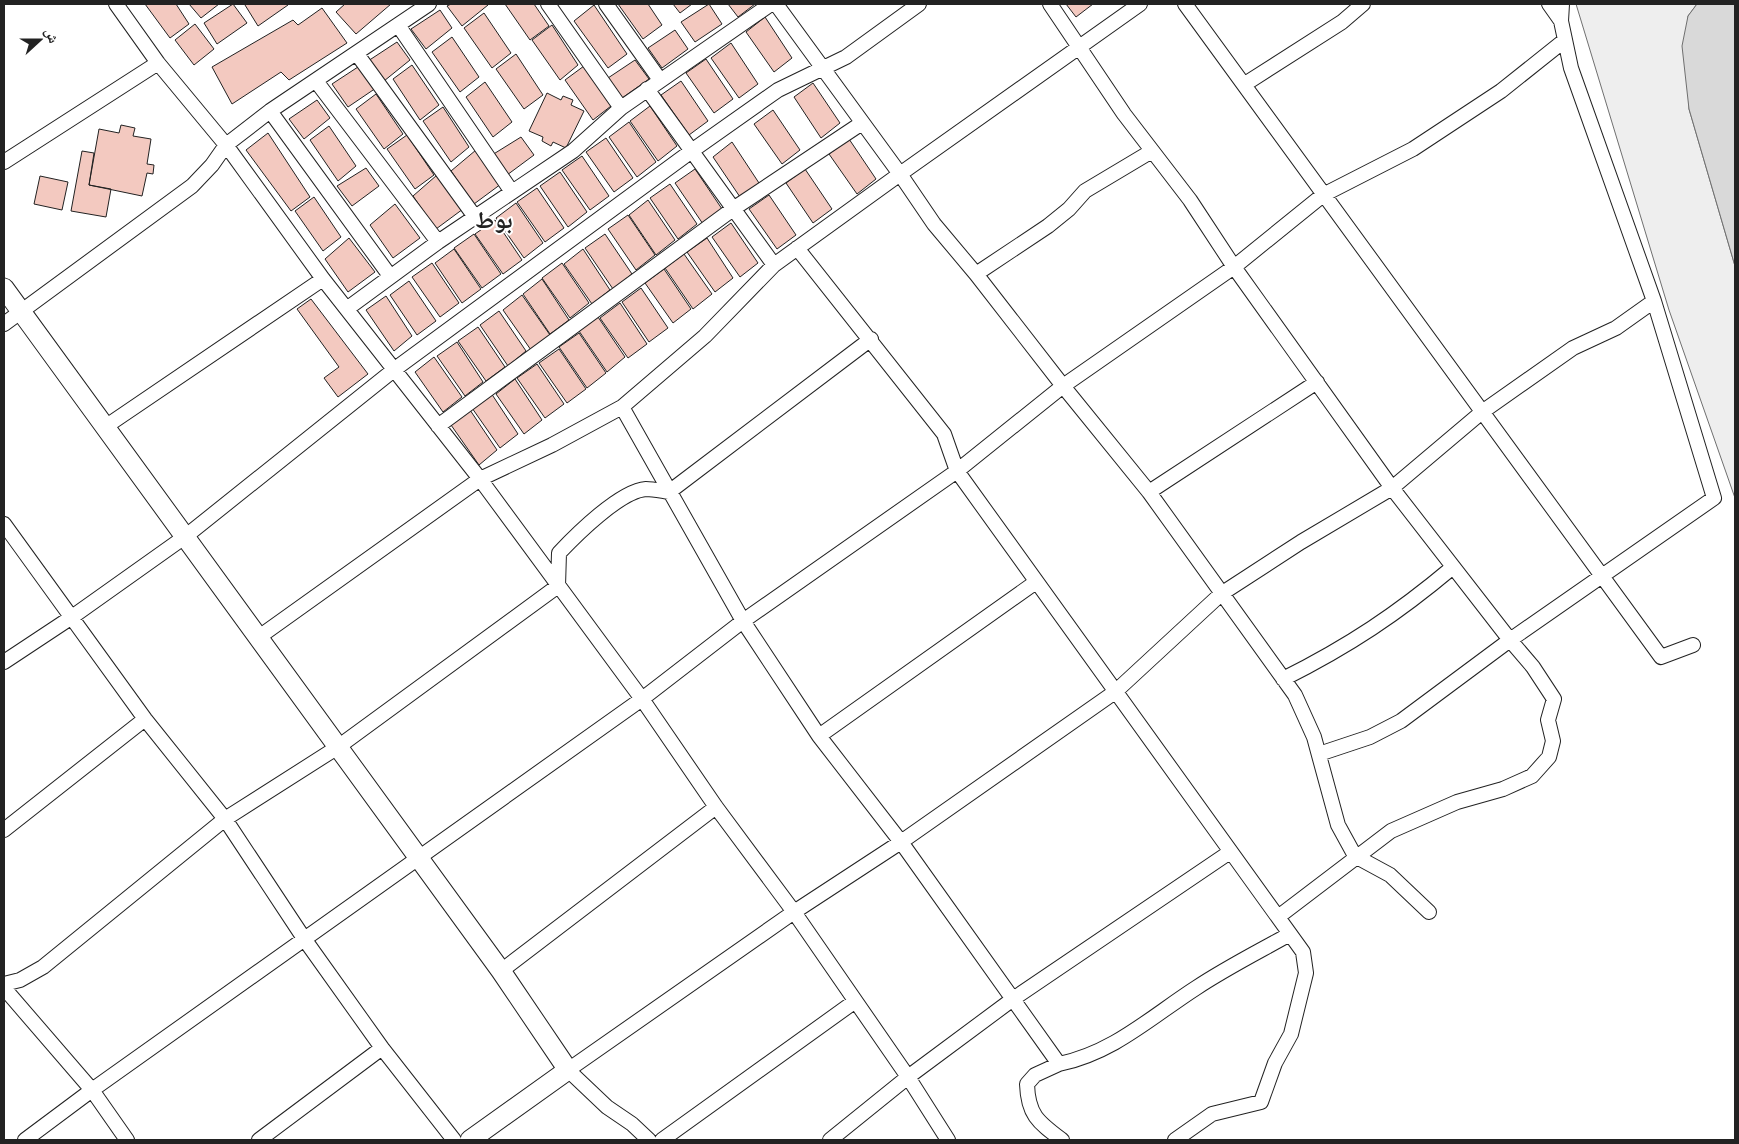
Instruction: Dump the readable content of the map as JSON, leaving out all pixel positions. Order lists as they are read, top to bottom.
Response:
{
  "districts": ["بوط"],
  "north": "right"
}
